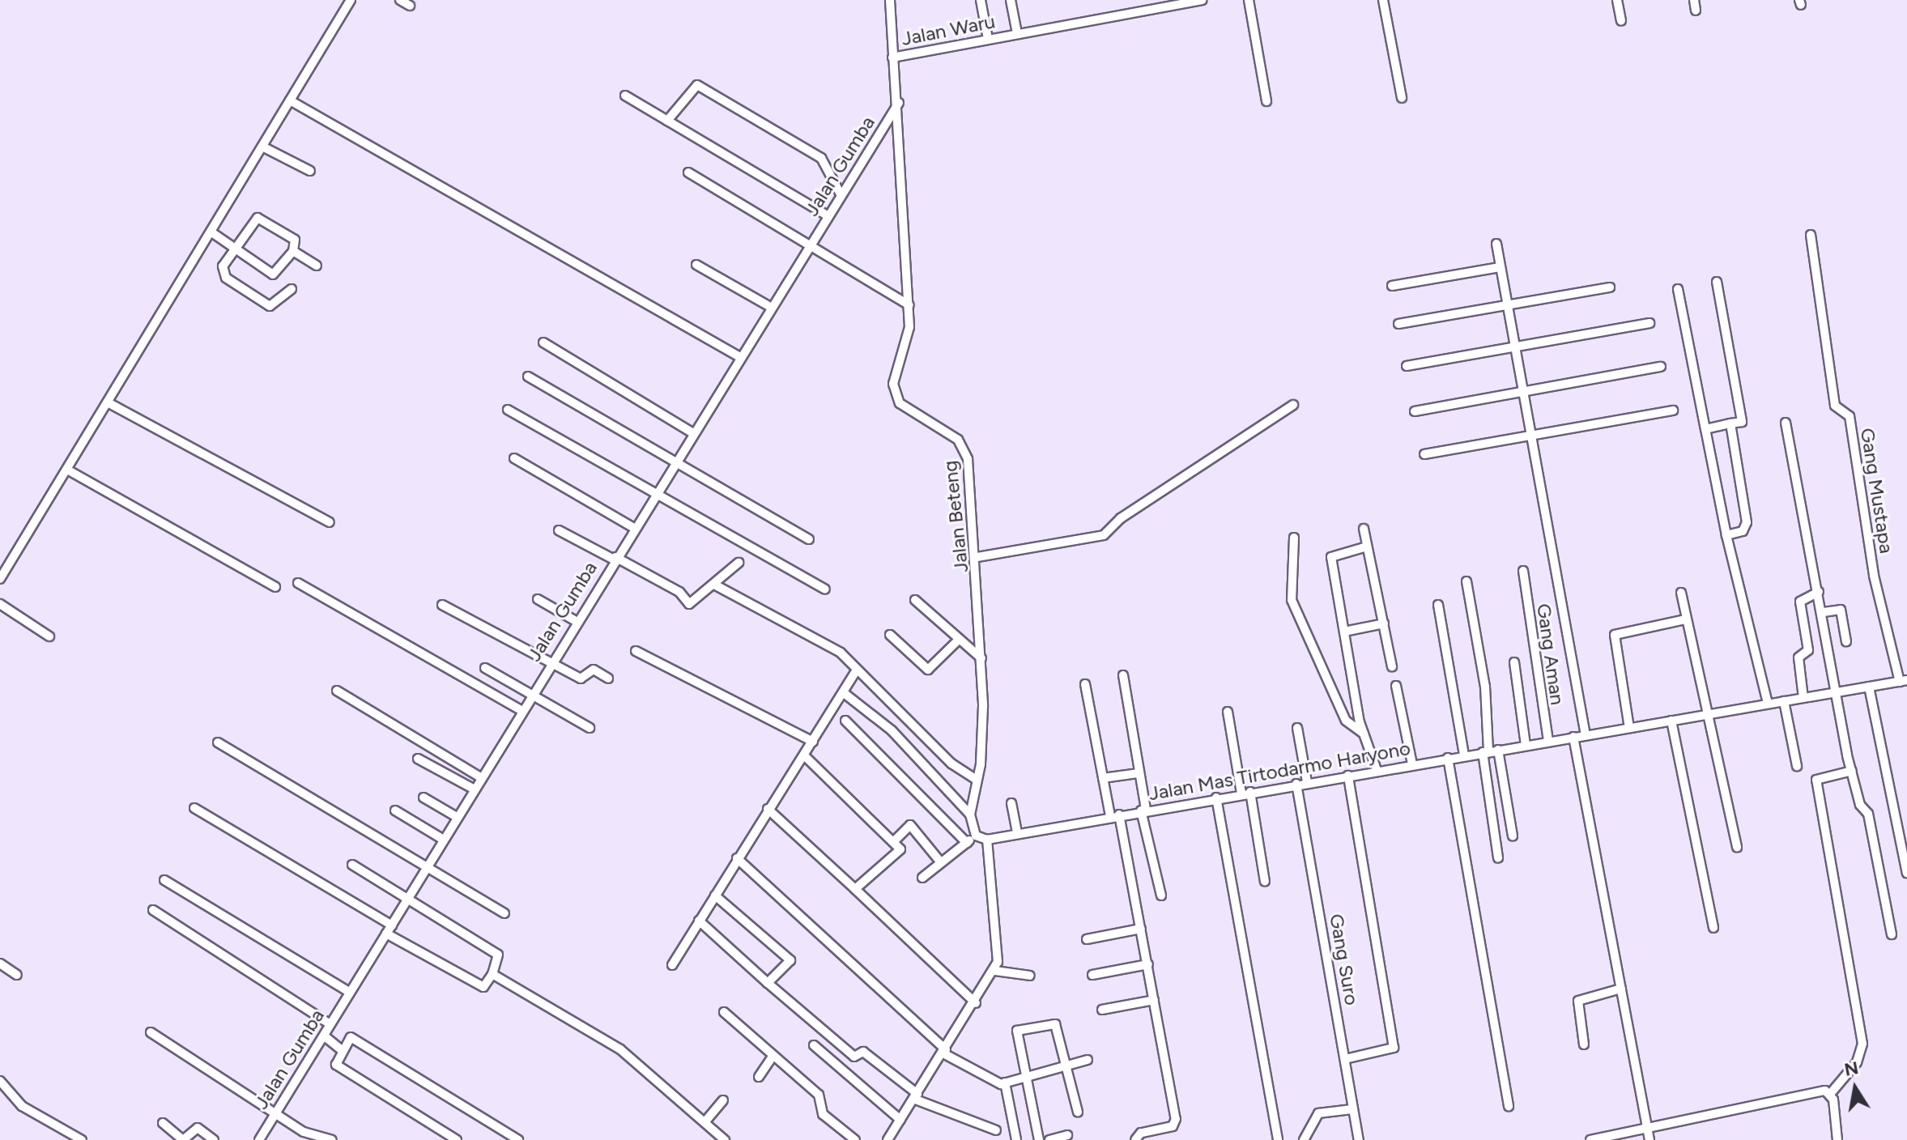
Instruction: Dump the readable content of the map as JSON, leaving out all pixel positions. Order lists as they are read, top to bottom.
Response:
{
  "streets": {
    "street": [
      "Jalan Waru",
      "Jalan Gumba",
      "Gang Mustapa",
      "Jalan Beteng",
      "Gang Aman",
      "Jalan Mas Tirtodarmo Haryono",
      "Gang Suro"
    ]
  },
  "crossings": [
    ["Jalan Waru", "Jalan Beteng"],
    ["Jalan Gumba", "Jalan Beteng"],
    ["Gang Mustapa", "Jalan Mas Tirtodarmo Haryono"],
    ["Gang Aman", "Jalan Mas Tirtodarmo Haryono"],
    ["Jalan Mas Tirtodarmo Haryono", "Gang Suro"]
  ],
  "north": "top"
}
